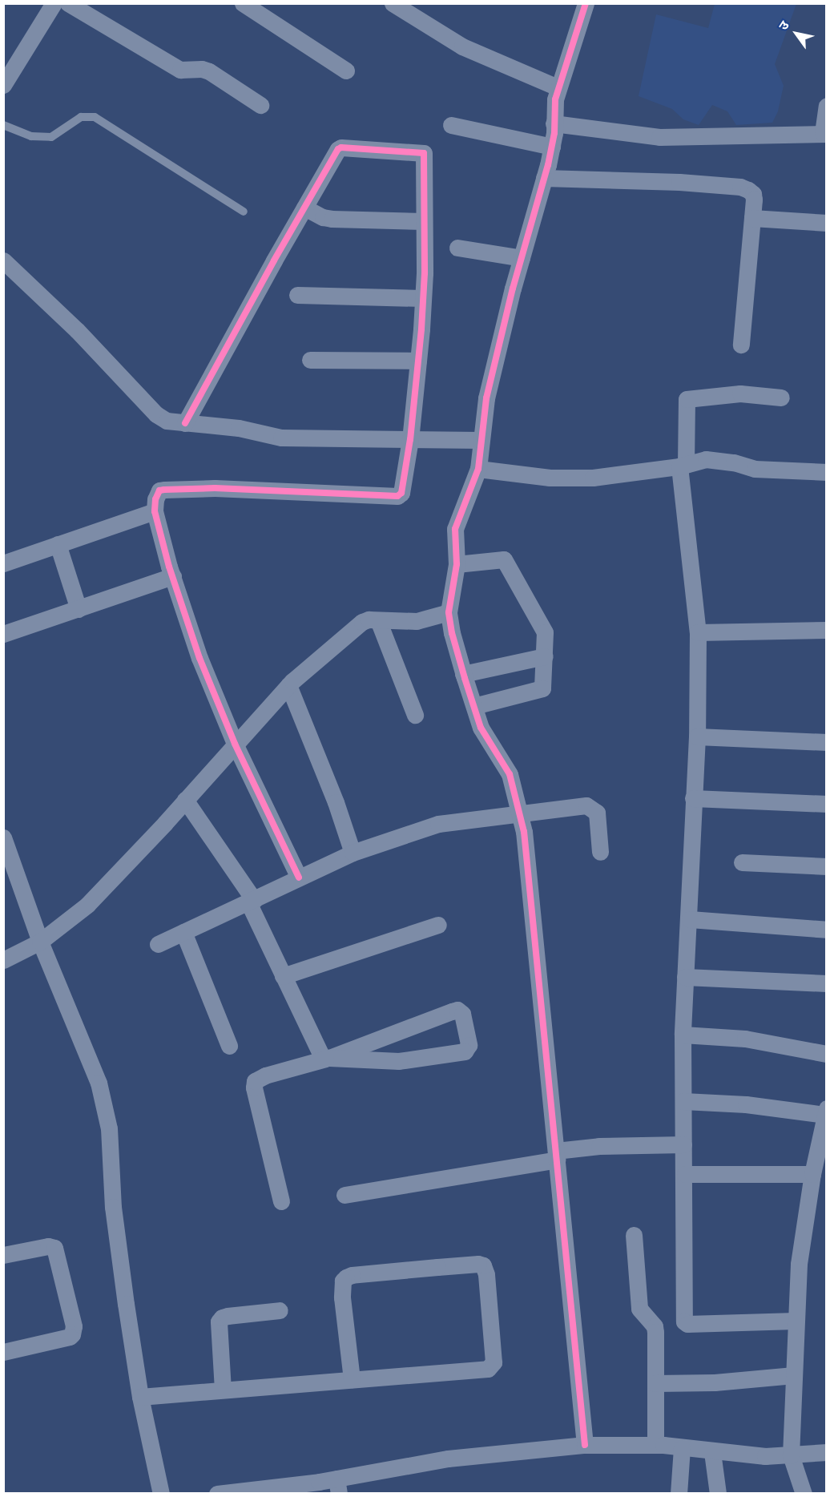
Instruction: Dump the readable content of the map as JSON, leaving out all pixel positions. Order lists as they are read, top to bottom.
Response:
{
  "north": "top left"
}
